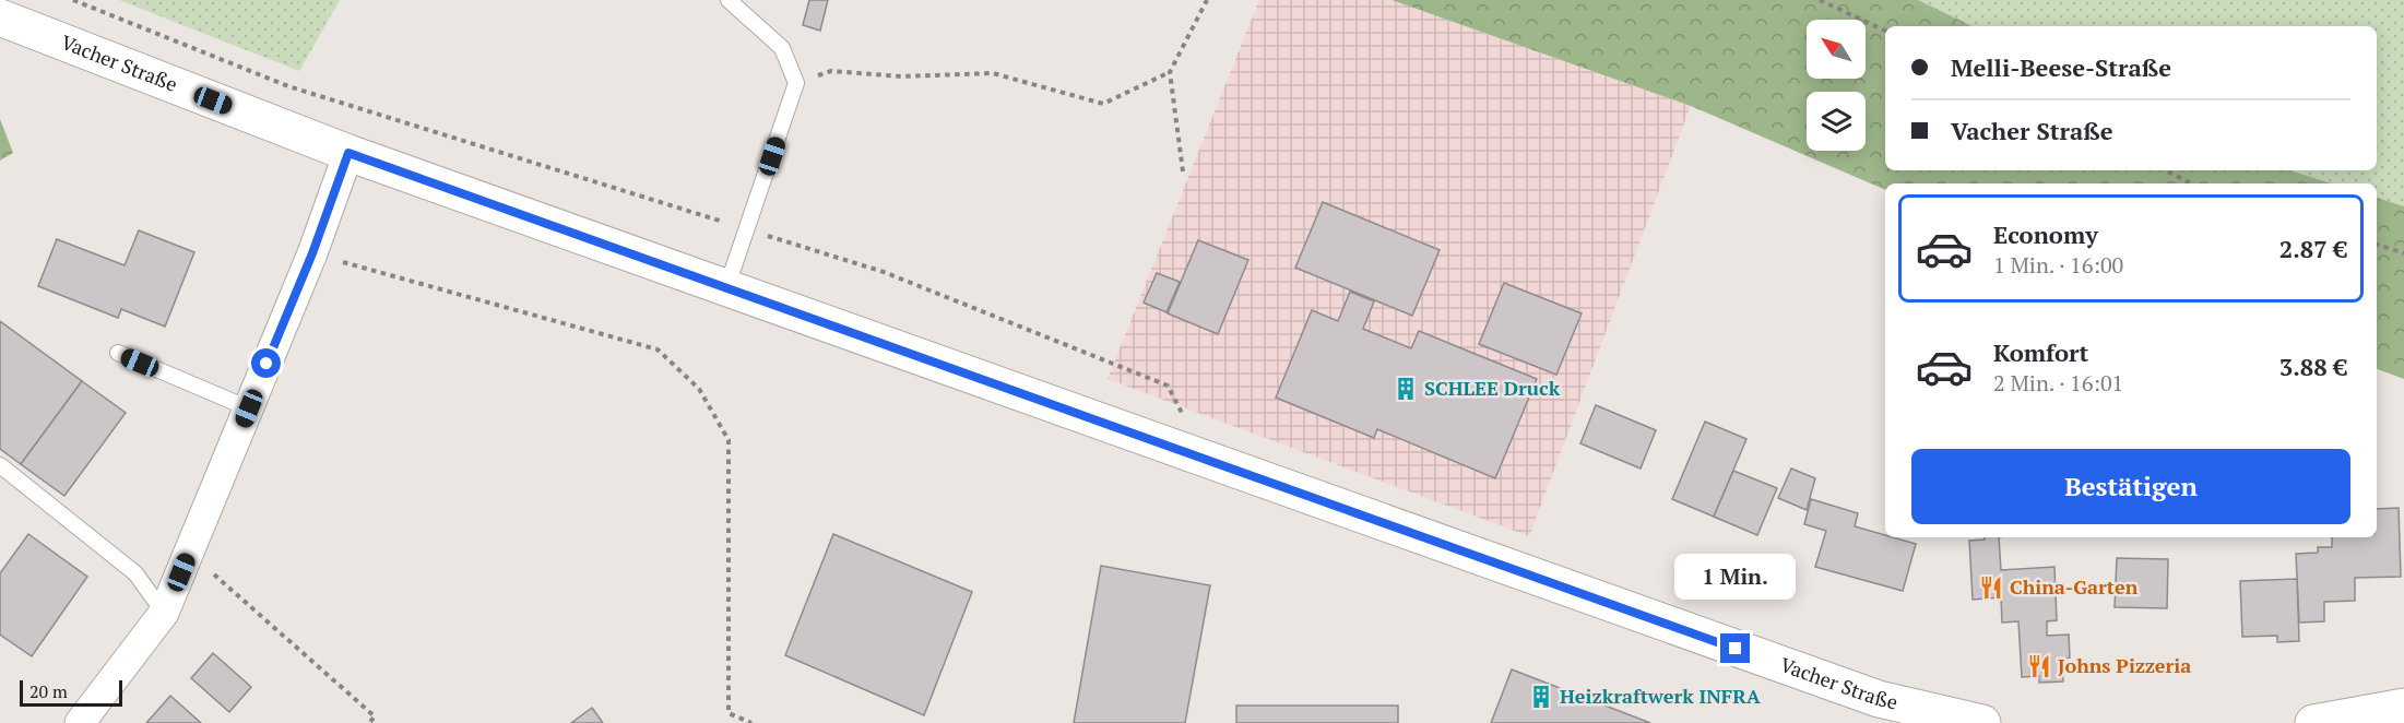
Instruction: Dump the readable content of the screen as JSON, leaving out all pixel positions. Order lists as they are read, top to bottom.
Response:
{
  "streets": {
    "street": ["Vacher Straße"]
  },
  "places": {
    "building": ["SCHLEE Druck", "Heizkraftwerk INFRA"],
    "restaurant": ["China-Garten", "Johns Pizzeria"]
  },
  "scale_bar": "20 m",
  "north": "top left",
  "page": {
    "banner": ["Melli-Beese-Straße", "Vacher Straße"],
    "list": [
      {
        "name": "Economy",
        "note": "1 Min. · 16:00",
        "value": "2.87 €"
      },
      {
        "name": "Komfort",
        "note": "2 Min. · 16:01",
        "value": "3.88 €"
      }
    ],
    "buttons": "Bestätigen",
    "bubble": "1 Min.",
    "scale": "20 m"
  }
}
